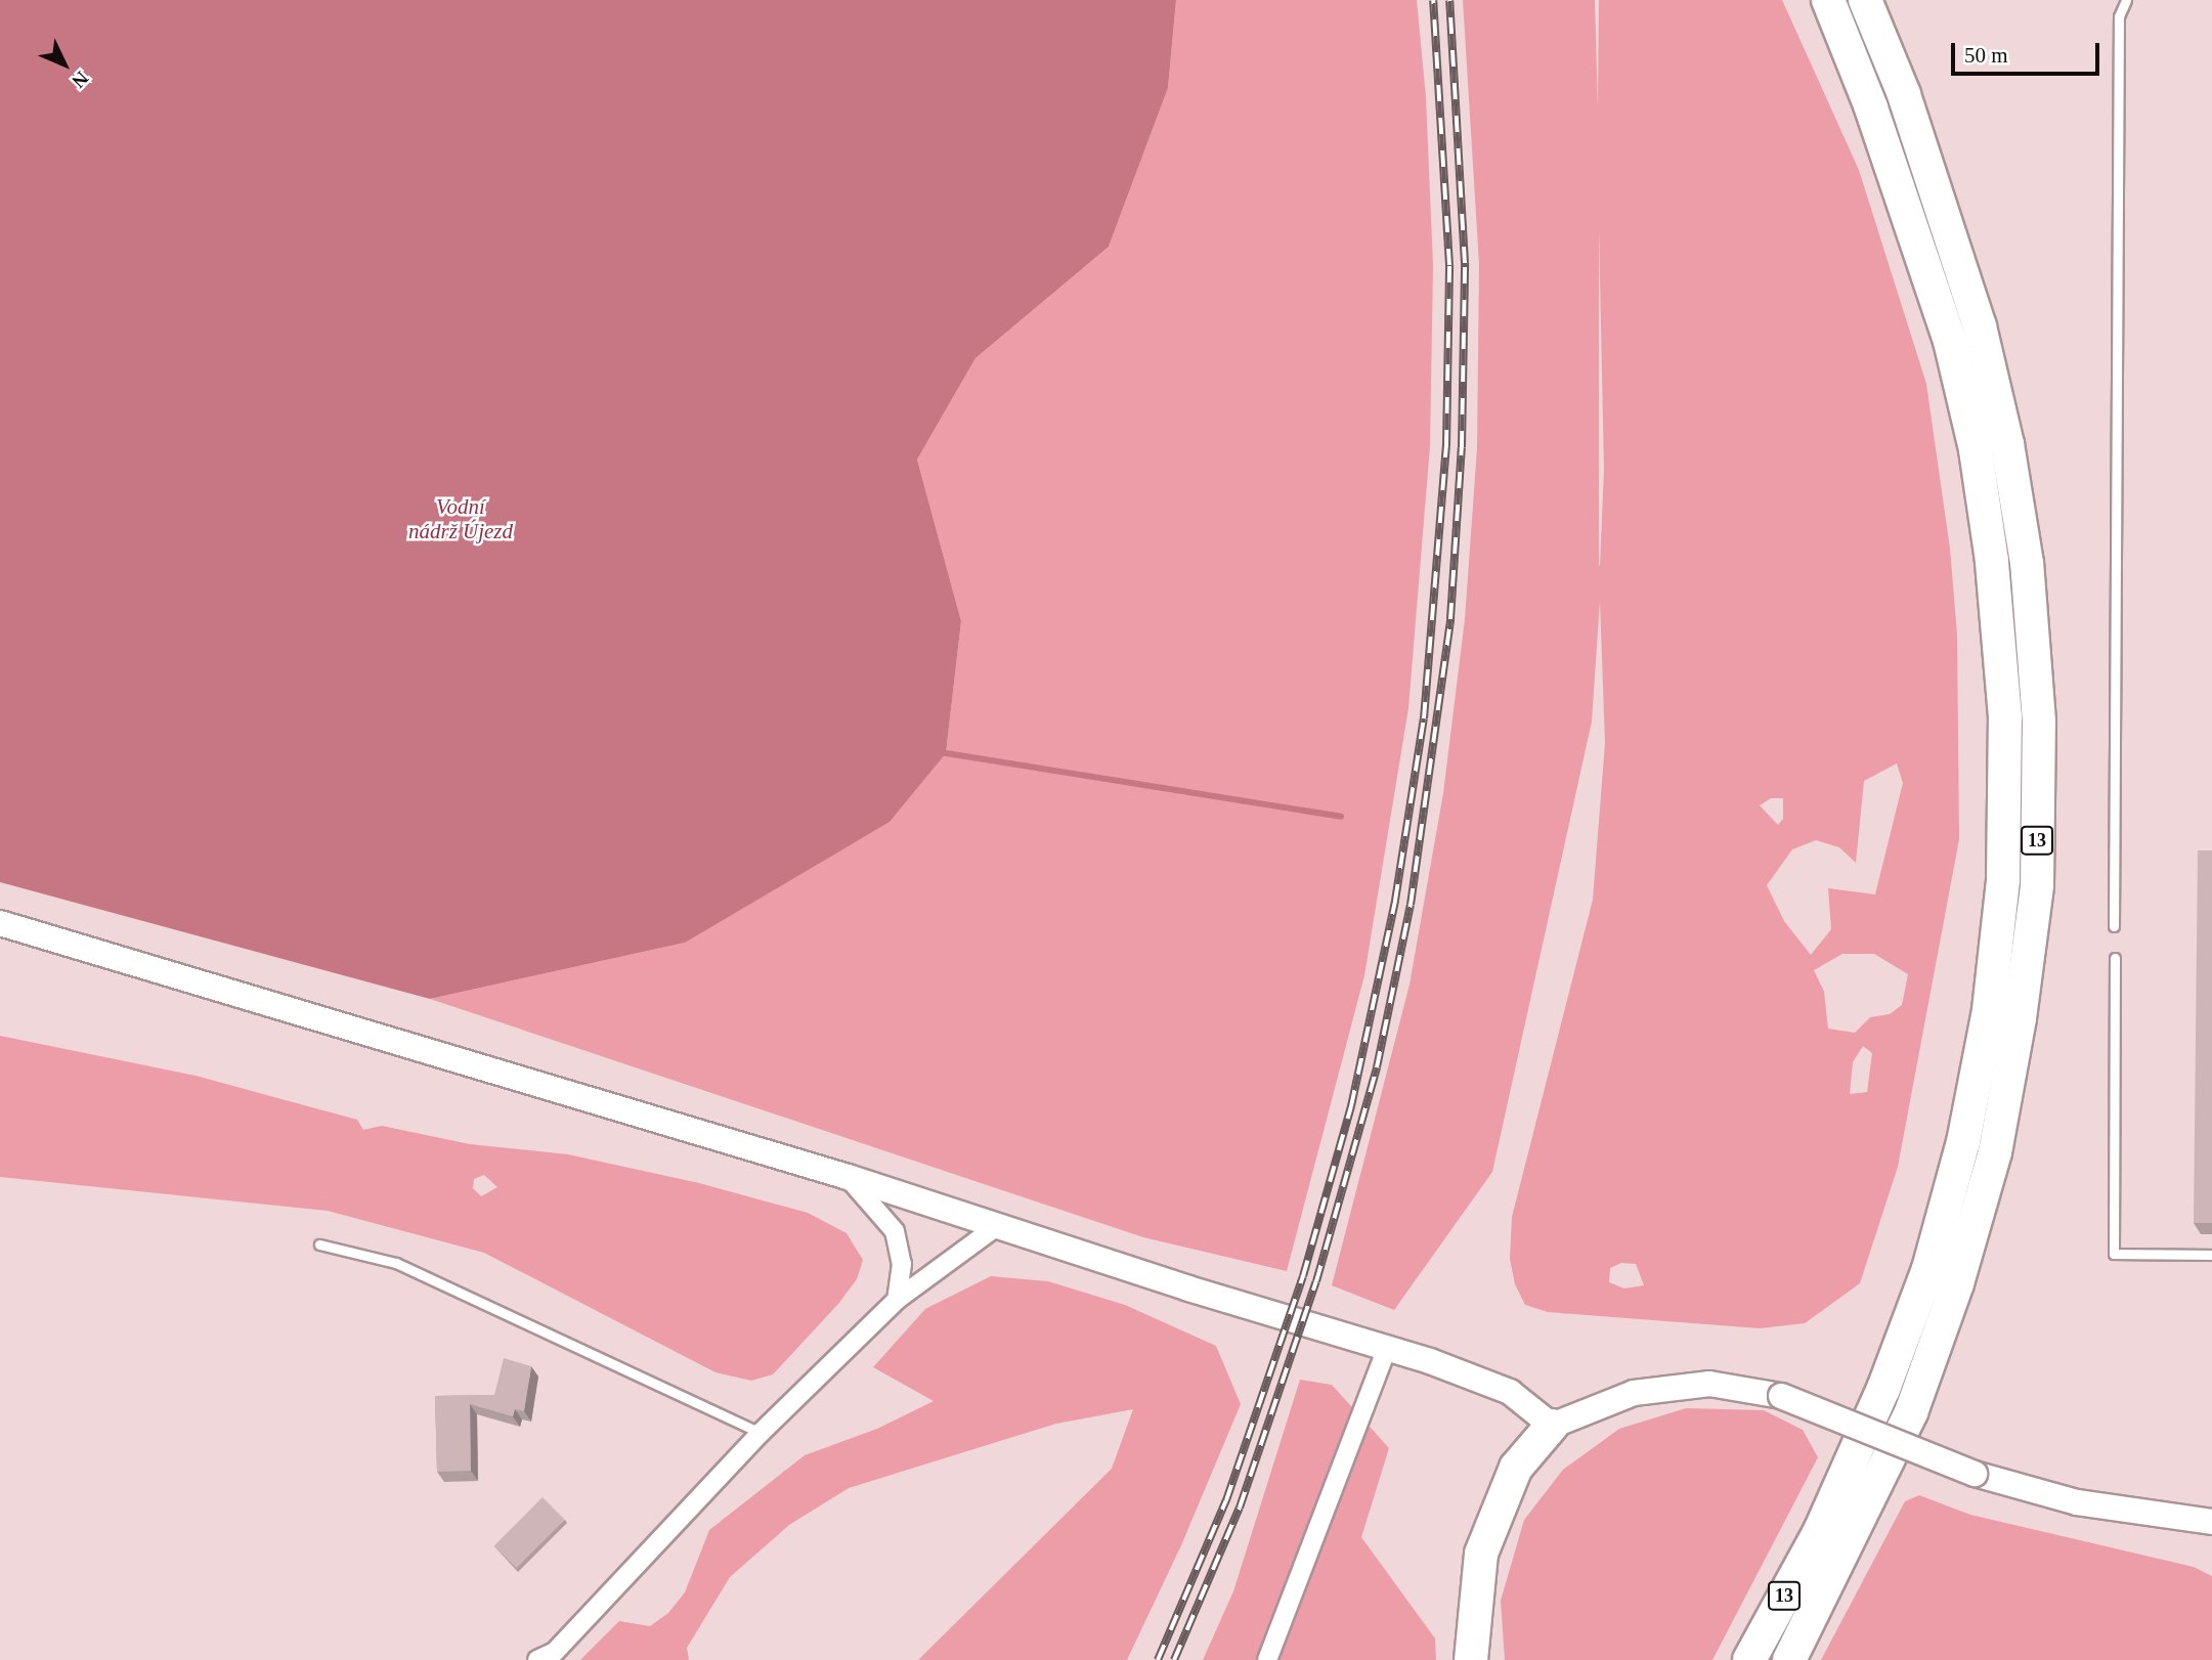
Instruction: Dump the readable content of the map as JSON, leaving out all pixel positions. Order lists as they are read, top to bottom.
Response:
{
  "streets": {
    "highway": ["13"]
  },
  "water": ["Vodní nádrž Újezd"],
  "scale_bar": "50 m",
  "north": "bottom right"
}
